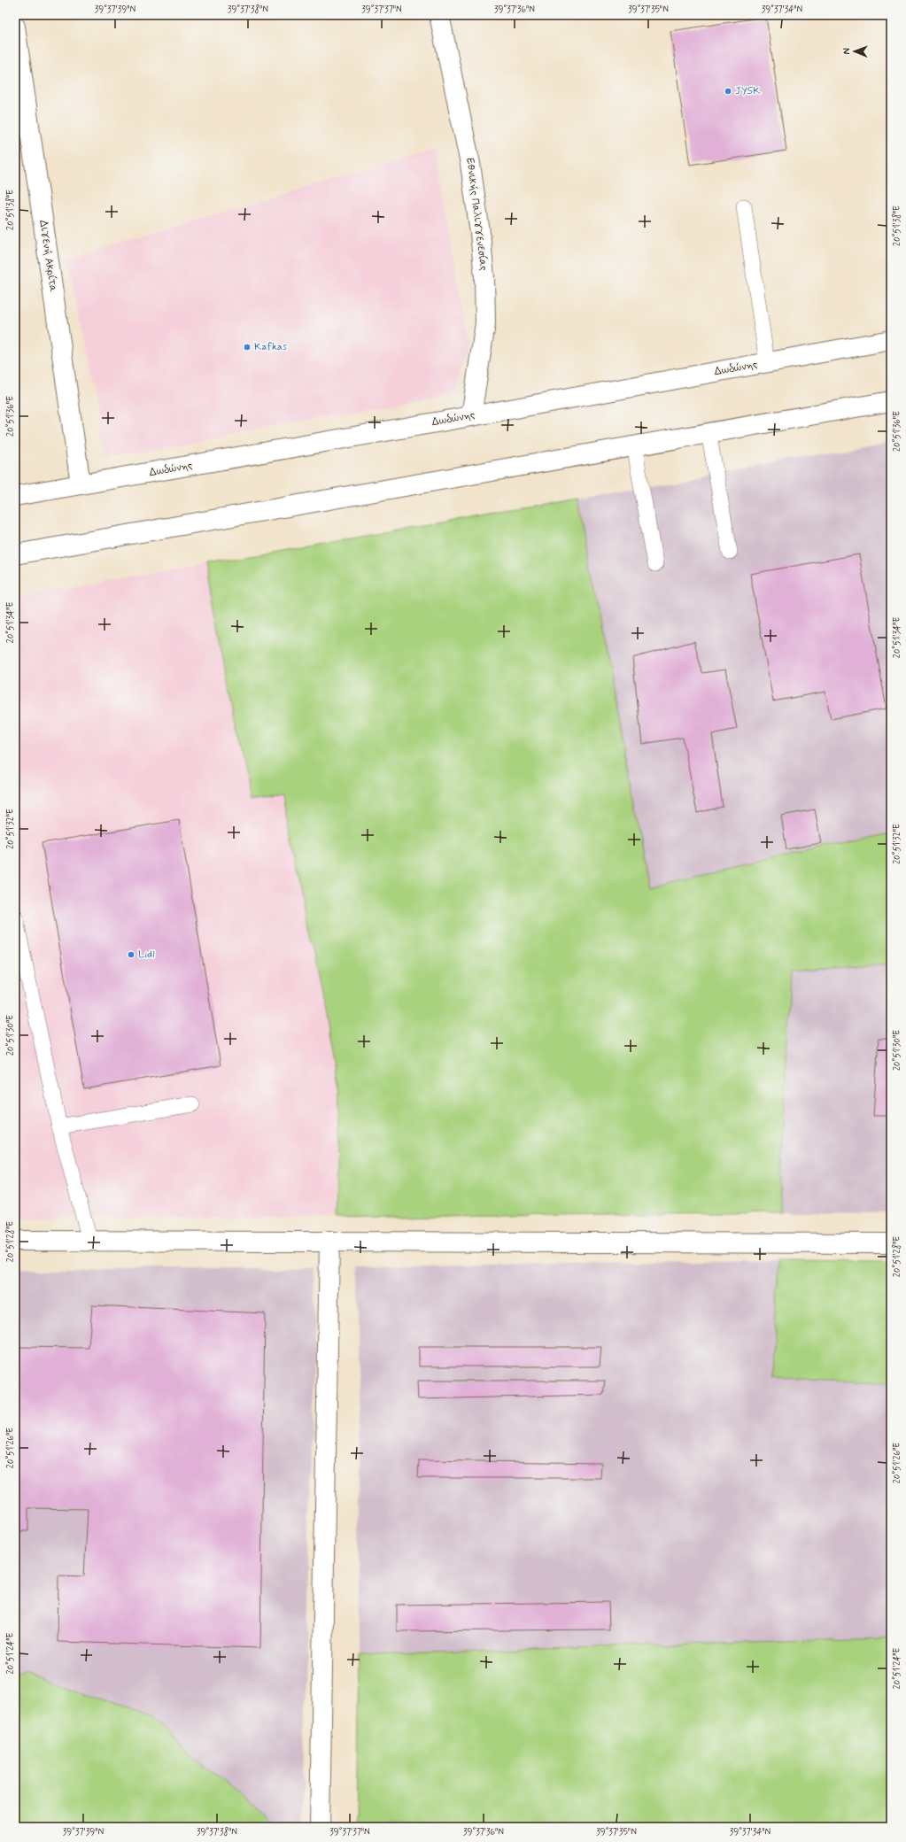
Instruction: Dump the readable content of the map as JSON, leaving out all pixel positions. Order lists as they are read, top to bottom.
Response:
{
  "streets": {
    "street": ["Εθνικής Παλιγγενεσίας", "Διγενή Ακρίτα", "Δωδώνης"]
  },
  "crossings": [
    ["Εθνικής Παλιγγενεσίας", "Δωδώνης"],
    ["Διγενή Ακρίτα", "Δωδώνης"]
  ],
  "places": ["JYSK", "Kafkas", "Lidl"],
  "north": "left",
  "coordinates": [
    "39°37'39\"N",
    "39°37'38\"N",
    "39°37'37\"N",
    "39°37'36\"N",
    "39°37'35\"N",
    "39°37'34\"N",
    "20°51'38\"E",
    "20°51'36\"E",
    "20°51'34\"E",
    "20°51'32\"E",
    "20°51'30\"E",
    "20°51'28\"E",
    "20°51'26\"E",
    "20°51'24\"E"
  ]
}
